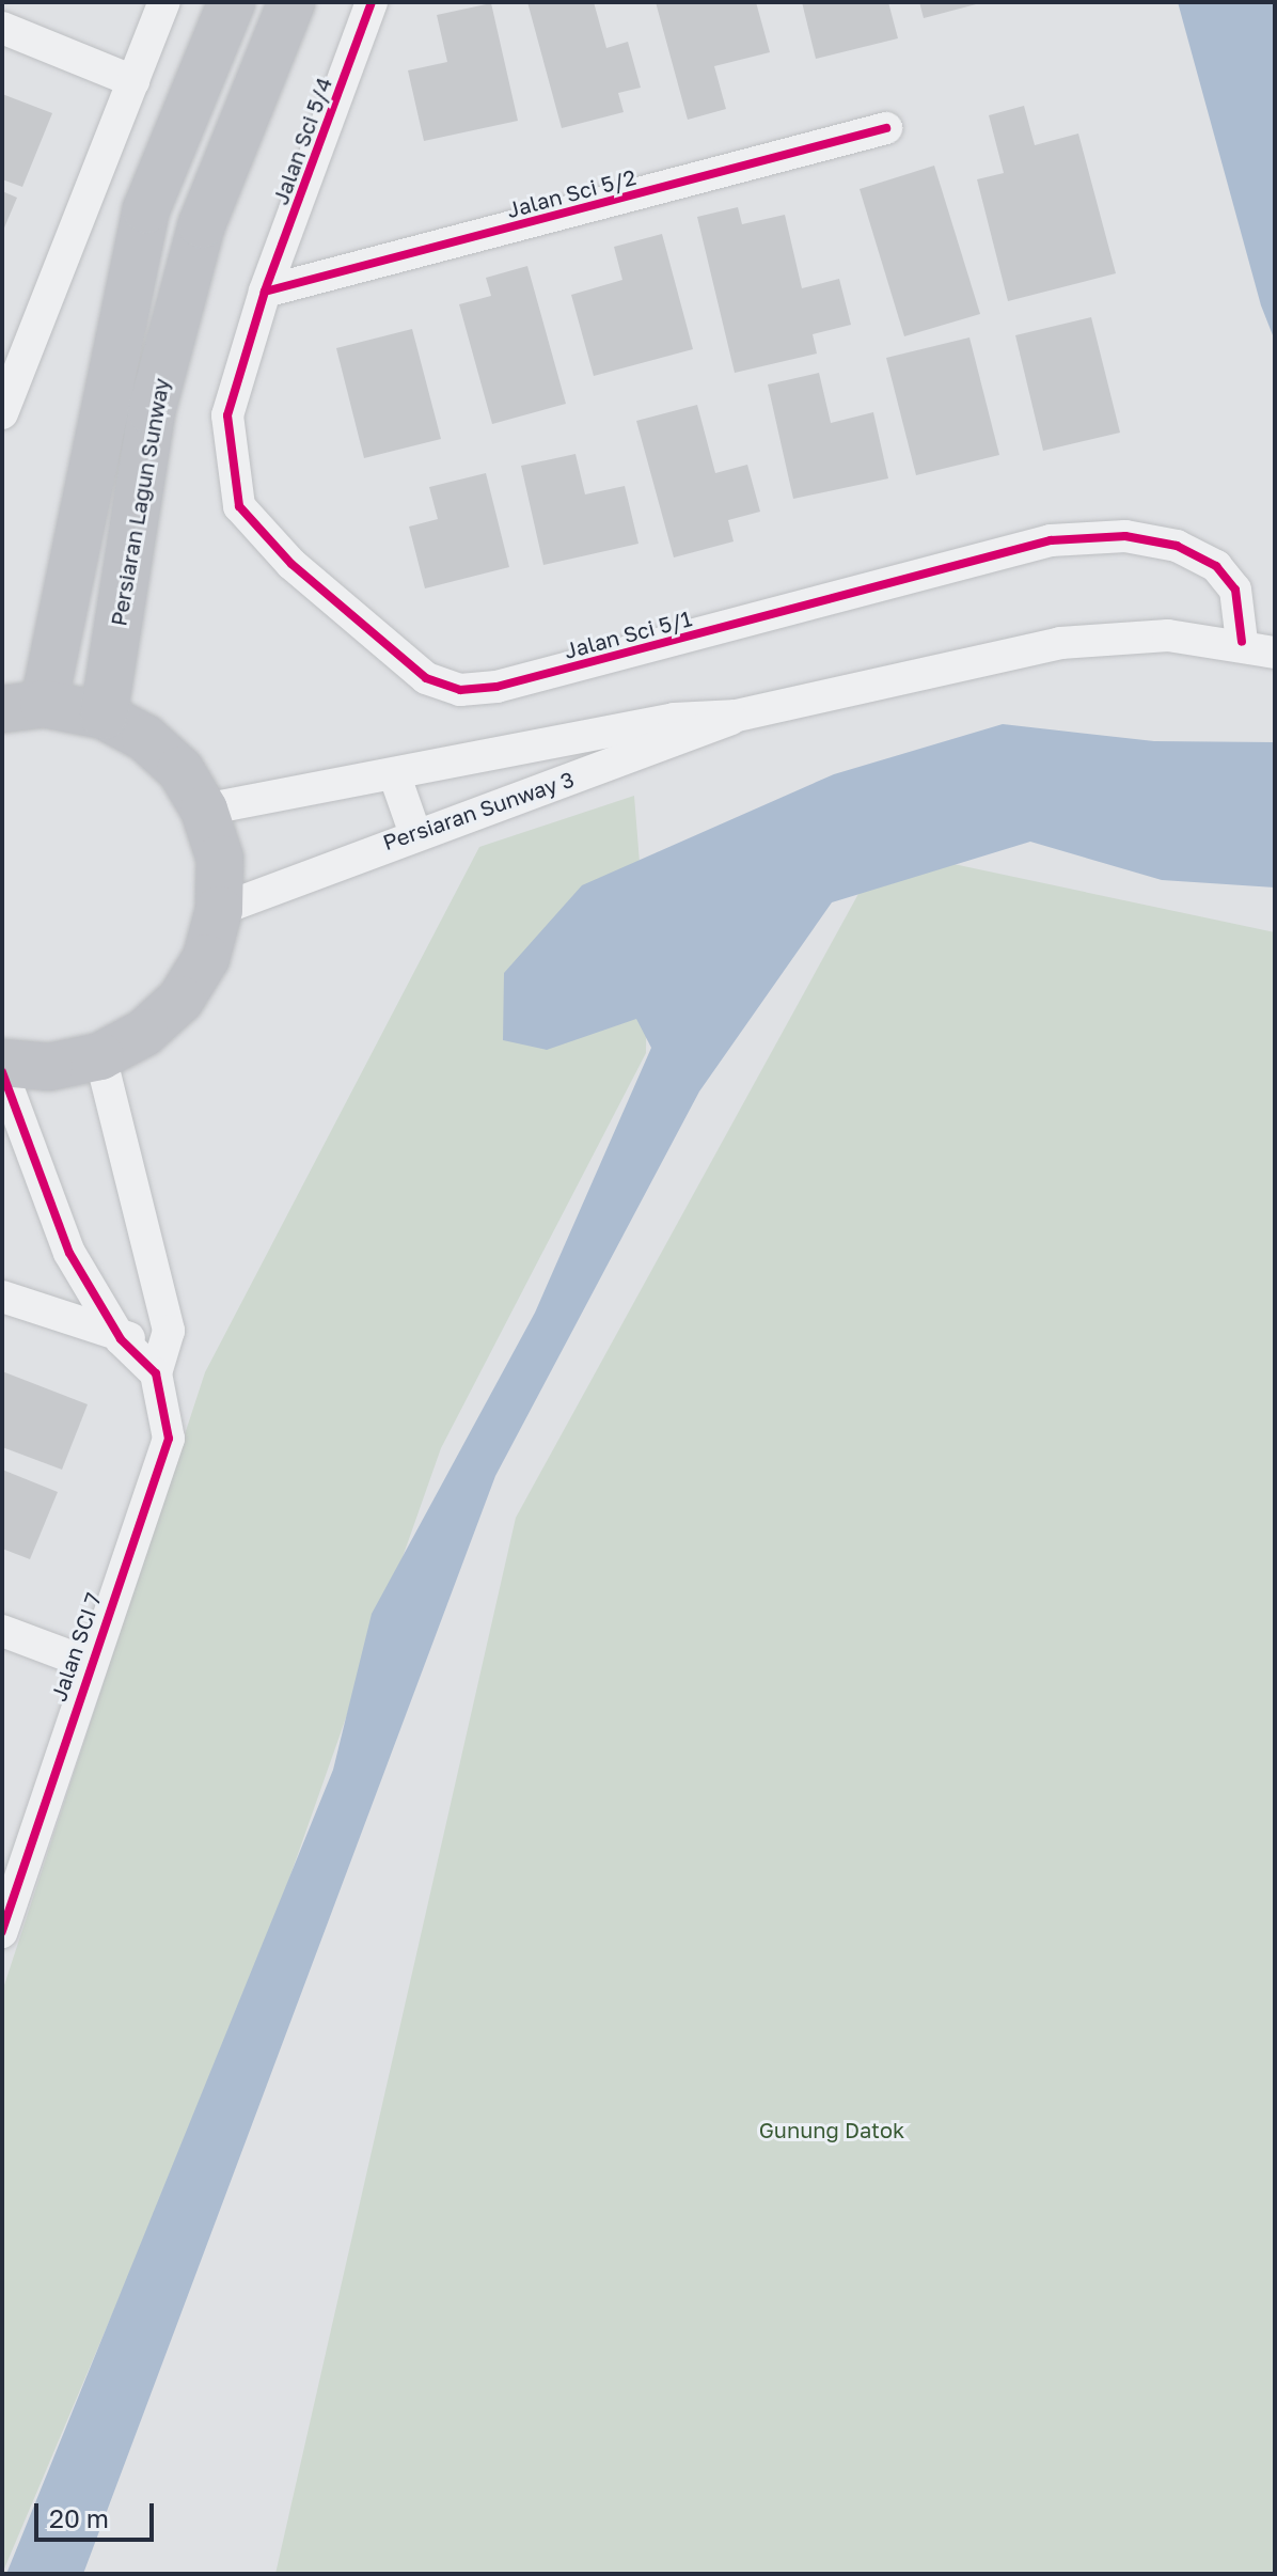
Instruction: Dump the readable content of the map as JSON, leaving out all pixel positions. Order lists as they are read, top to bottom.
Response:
{
  "streets": {
    "main road": ["Persiaran Lagun Sunway"],
    "street": [
      "Jalan Sci 5/4",
      "Jalan Sci 5/2",
      "Jalan Sci 5/1",
      "Persiaran Sunway 3",
      "Jalan SCI 7"
    ]
  },
  "crossings": [
    ["Jalan Sci 5/4", "Jalan Sci 5/2"],
    ["Jalan Sci 5/4", "Jalan Sci 5/1"],
    ["Jalan Sci 5/2", "Jalan Sci 5/1"],
    ["Jalan Sci 5/1", "Persiaran Sunway 3"]
  ],
  "parks": ["Gunung Datok"],
  "scale_bar": "20 m"
}
